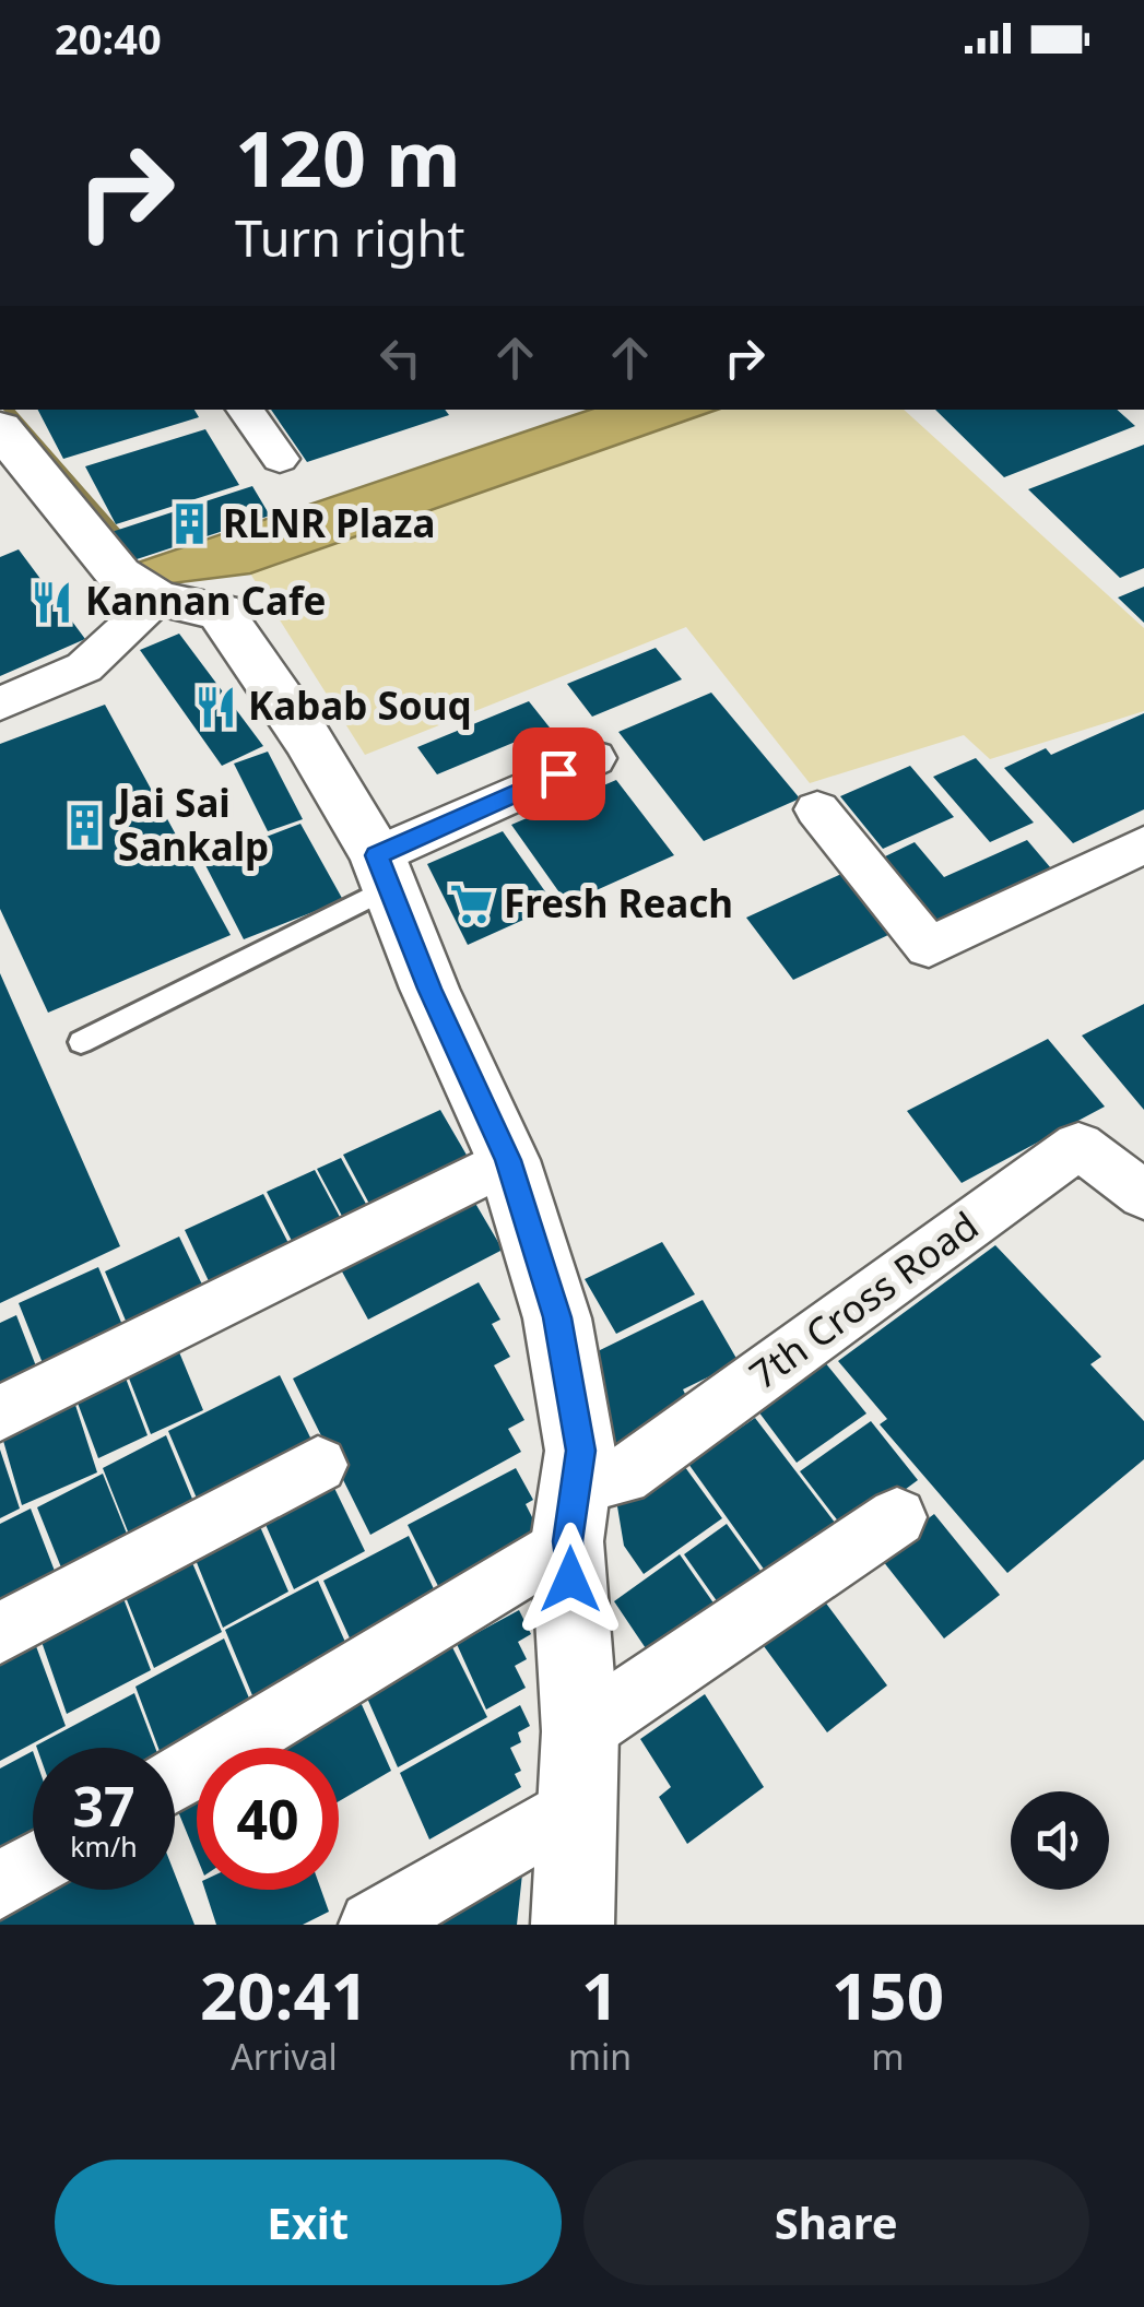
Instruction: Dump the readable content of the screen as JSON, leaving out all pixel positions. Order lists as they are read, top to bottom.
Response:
{
  "streets": {
    "street": ["7th Cross Road"]
  },
  "places": {
    "building": ["RLNR Plaza", "Jai Sai Sankalp"],
    "restaurant": ["Kannan Cafe", "Kabab Souq"],
    "supermarket": ["Fresh Reach"]
  },
  "page": {
    "status": "20:40",
    "turn": ["120 m", "Turn right"],
    "speed": "37 km/h",
    "limit": "40",
    "eta": [
      "20:41",
      "Arrival",
      "1",
      "min",
      "150",
      "m"
    ],
    "buttons": ["Exit", "Share"]
  }
}
